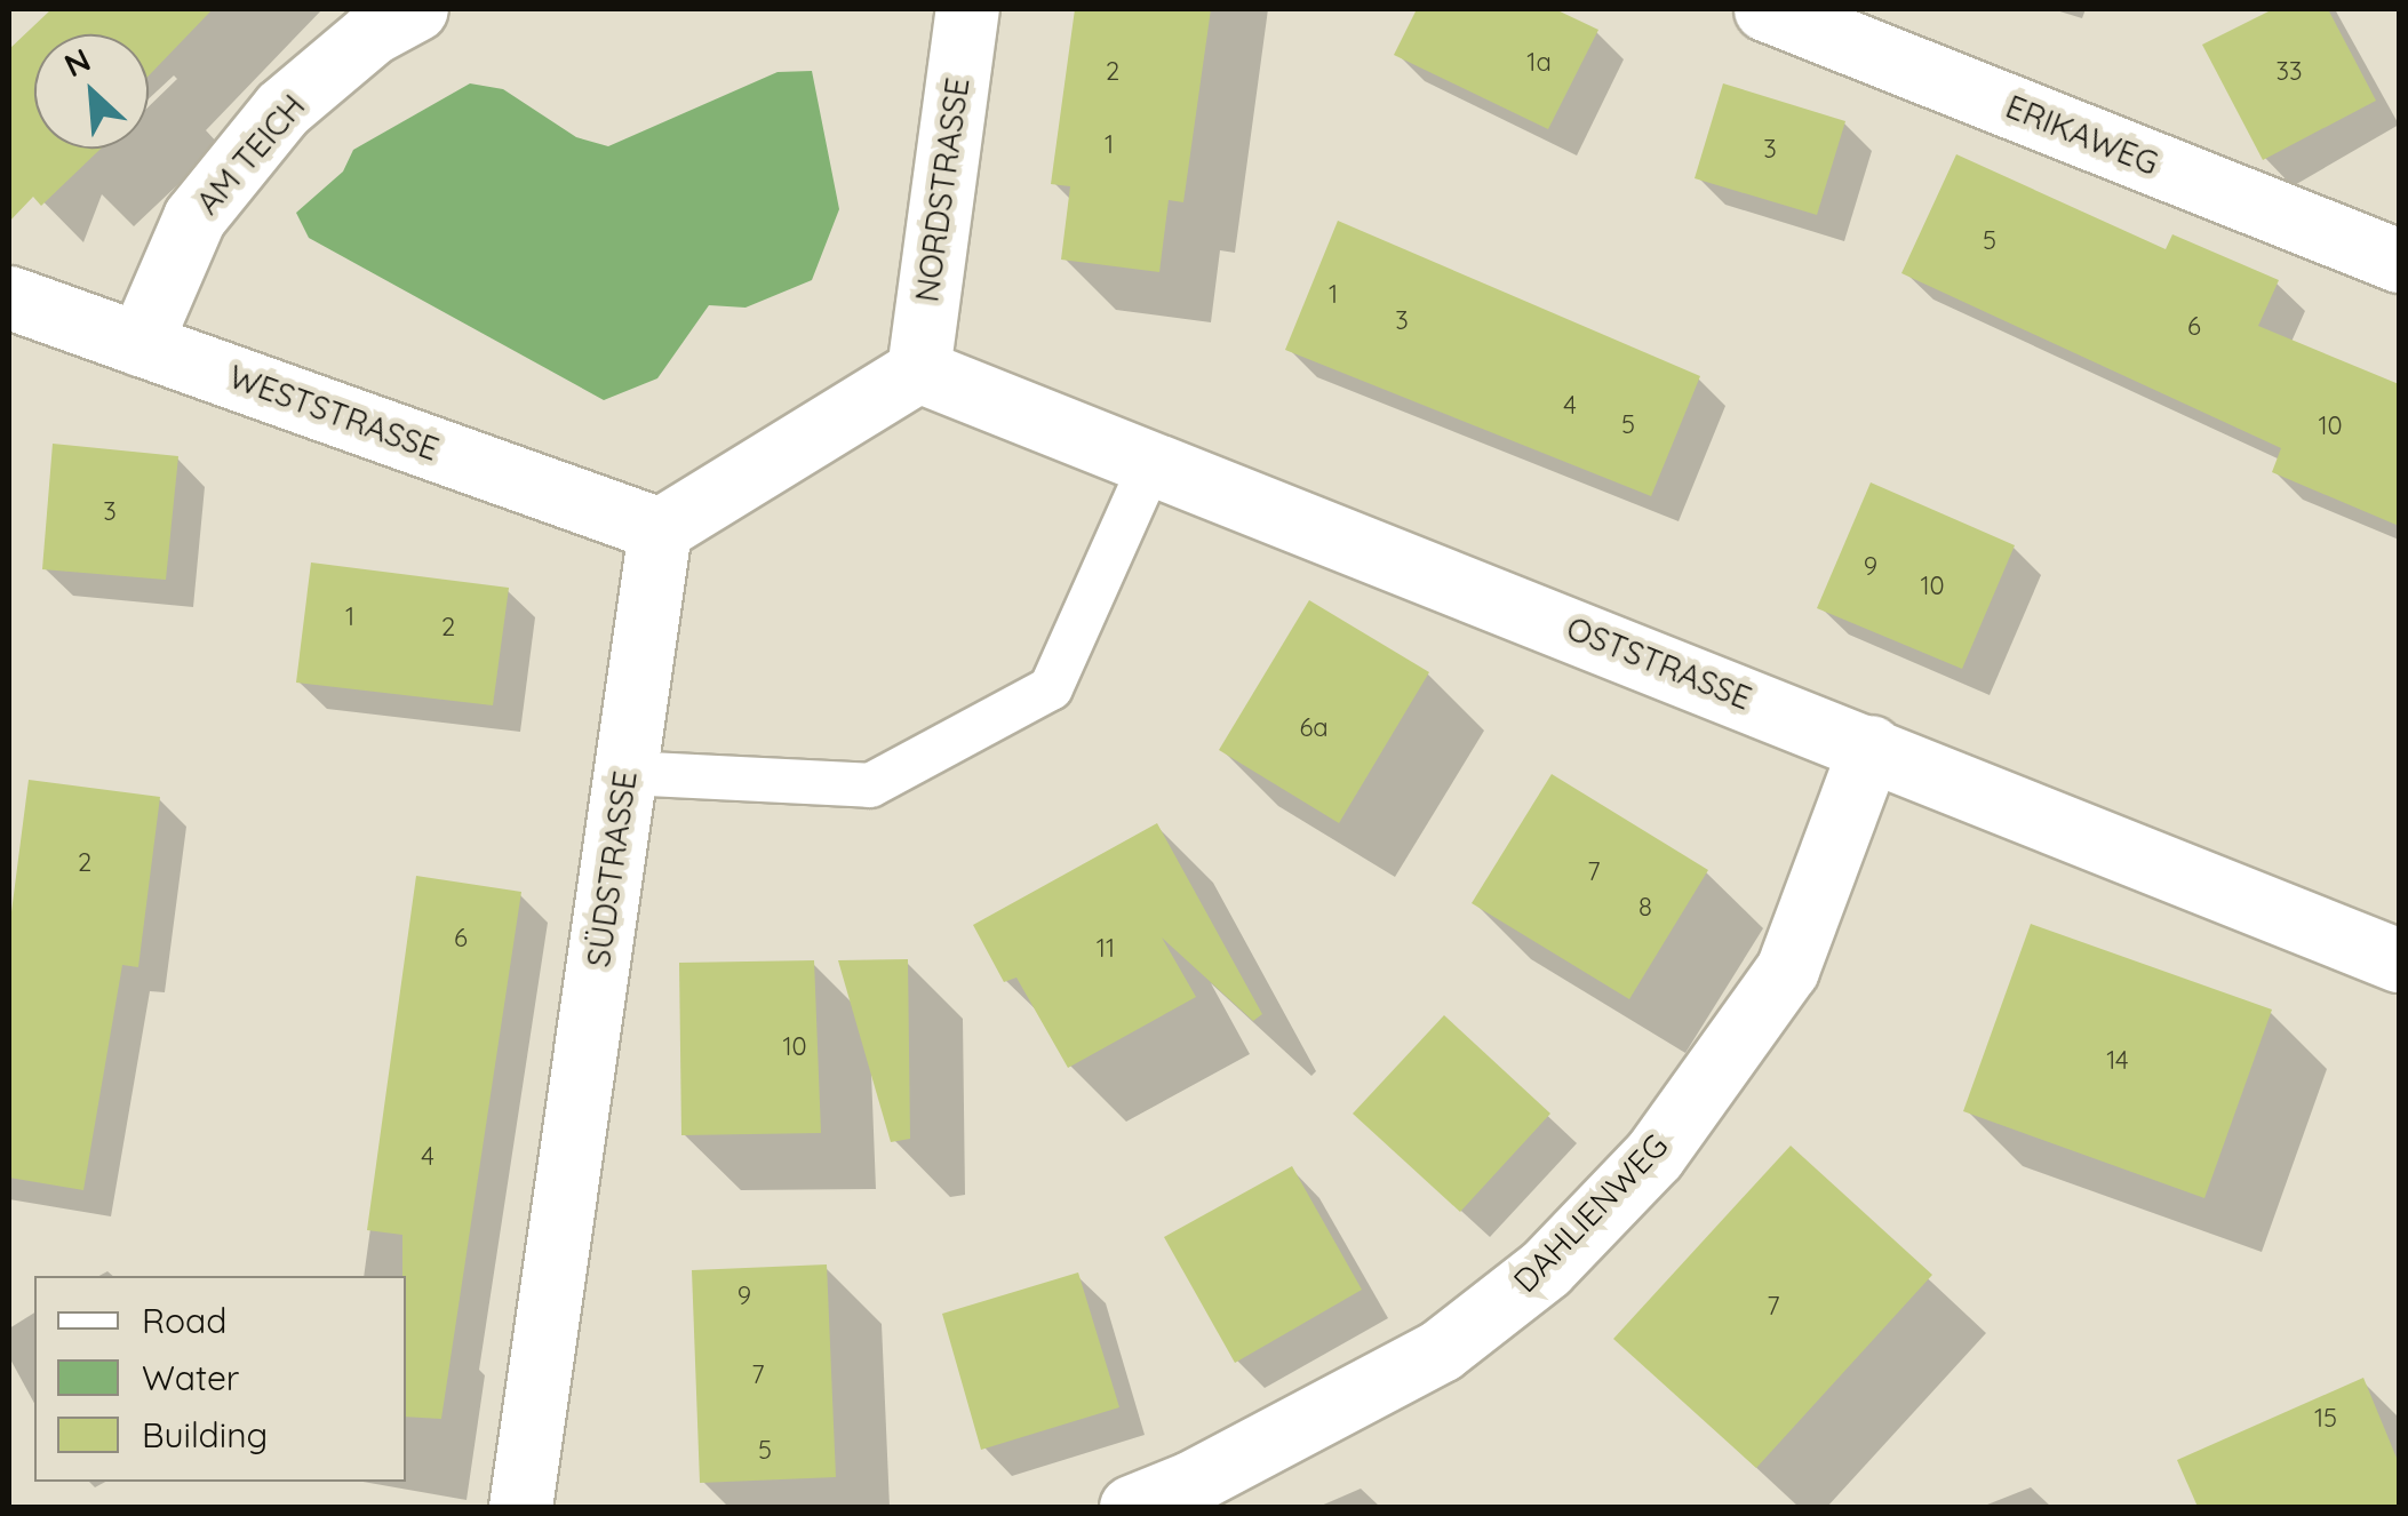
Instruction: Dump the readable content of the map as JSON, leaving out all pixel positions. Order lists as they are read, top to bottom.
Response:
{
  "streets": {
    "street": [
      "ERIKAWEG",
      "AM TEICH",
      "NORDSTRASSE",
      "WESTSTRASSE",
      "OSTSTRASSE",
      "SÜDSTRASSE",
      "DAHLIENWEG"
    ]
  },
  "crossings": [
    ["AM TEICH", "WESTSTRASSE"],
    ["NORDSTRASSE", "OSTSTRASSE"],
    ["WESTSTRASSE", "SÜDSTRASSE"],
    ["OSTSTRASSE", "DAHLIENWEG"]
  ],
  "house_numbers": [
    "1a",
    "2",
    "33",
    "1",
    "3",
    "5",
    "1",
    "3",
    "6",
    "4",
    "5",
    "10",
    "3",
    "9",
    "10",
    "1",
    "2",
    "6a",
    "2",
    "7",
    "8",
    "6",
    "11",
    "10",
    "14",
    "4",
    "9",
    "7",
    "7",
    "15",
    "5"
  ],
  "legend": ["Road", "Water", "Building"],
  "north": "top left"
}
